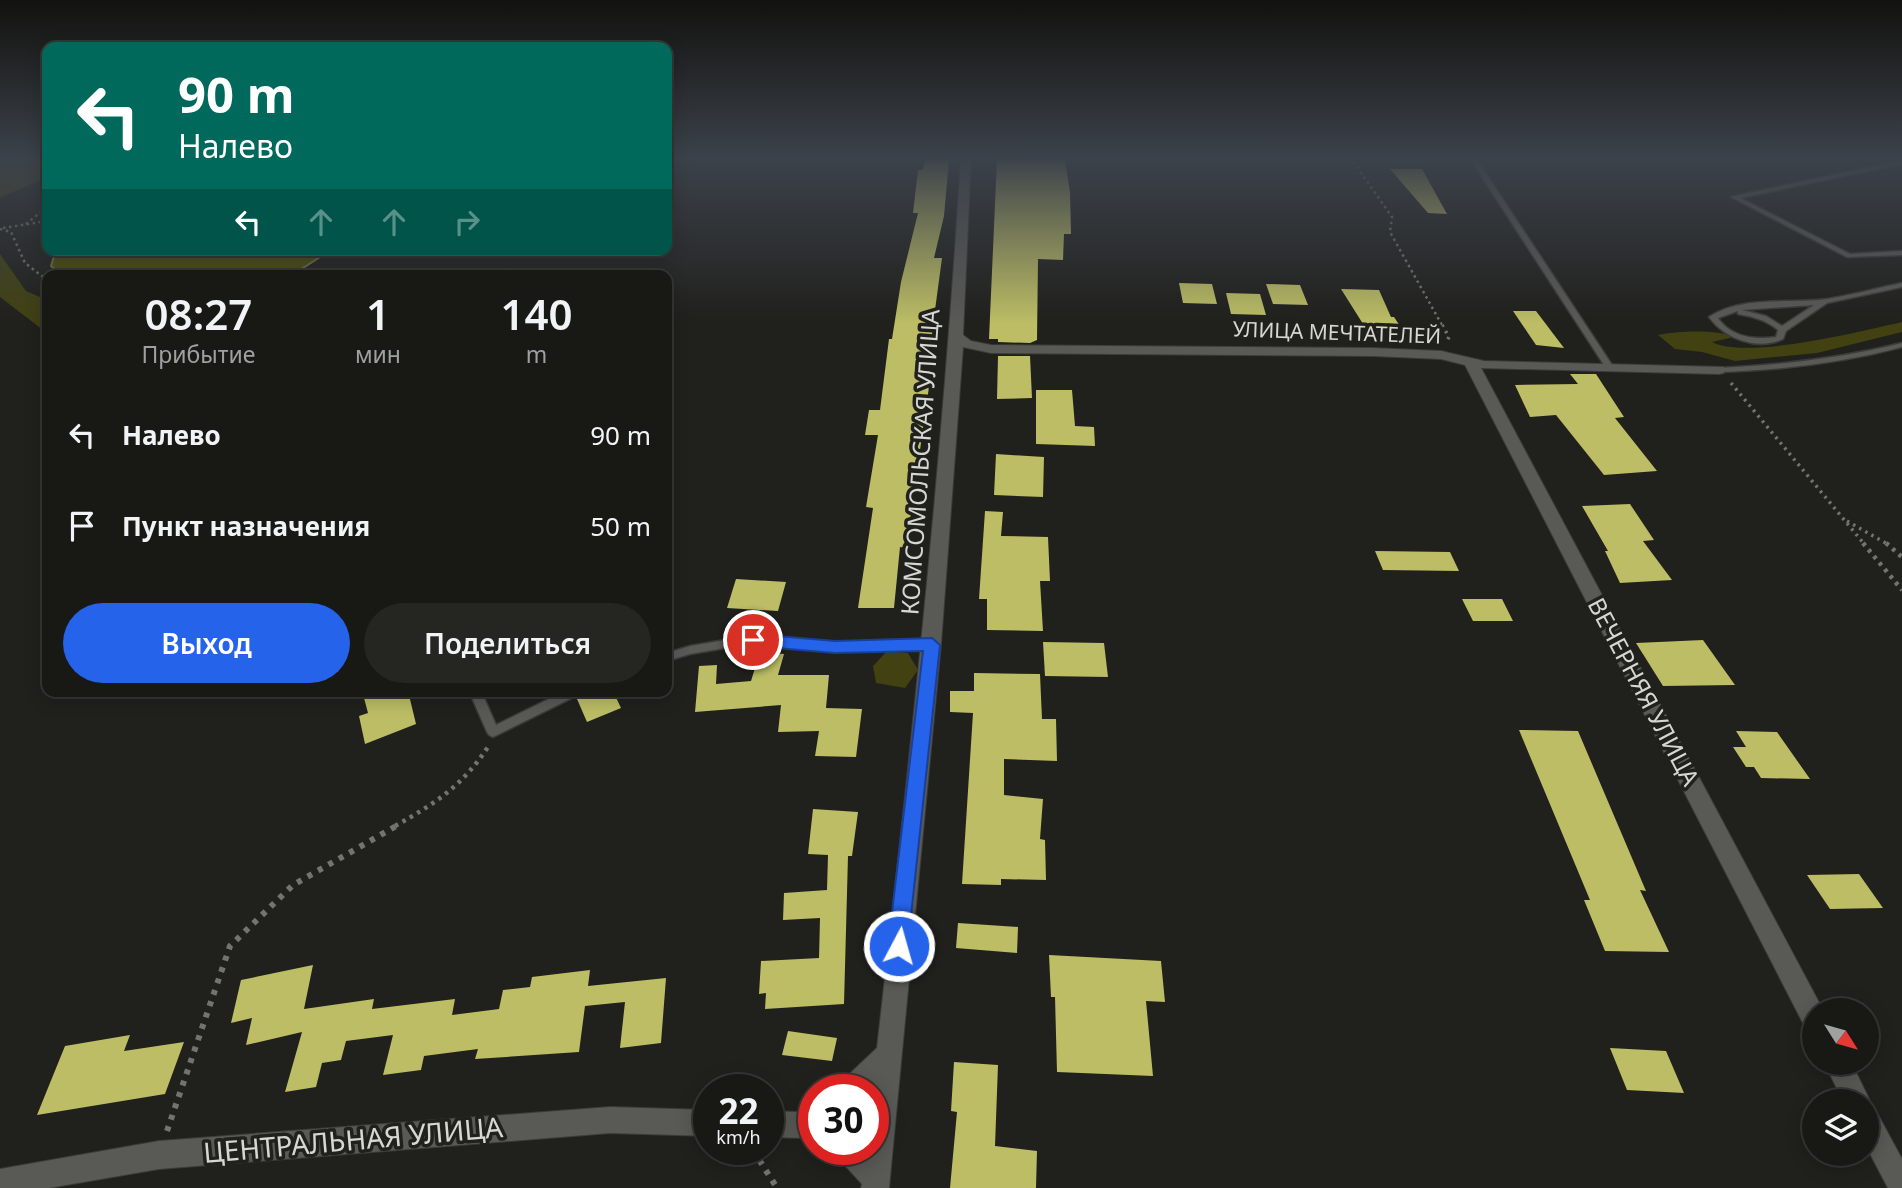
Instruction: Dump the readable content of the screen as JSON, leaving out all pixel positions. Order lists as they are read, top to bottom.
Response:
{
  "streets": {
    "street": [
      "УЛИЦА МЕЧТАТЕЛЕЙ",
      "КОМСОМОЛЬСКАЯ УЛИЦА",
      "ВЕЧЕРНЯЯ УЛИЦА",
      "ЦЕНТРАЛЬНАЯ УЛИЦА"
    ]
  },
  "crossings": [
    ["УЛИЦА МЕЧТАТЕЛЕЙ", "КОМСОМОЛЬСКАЯ УЛИЦА"],
    ["УЛИЦА МЕЧТАТЕЛЕЙ", "ВЕЧЕРНЯЯ УЛИЦА"]
  ],
  "north": "bottom right",
  "page": {
    "turn": ["90 m", "Налево"],
    "eta": [
      "08:27",
      "Прибытие",
      "1",
      "мин",
      "140",
      "m"
    ],
    "list": [
      {
        "name": "Налево",
        "value": "90 m"
      },
      {
        "name": "Пункт назначения",
        "value": "50 m"
      }
    ],
    "buttons": ["Выход", "Поделиться"],
    "speed": "22 km/h",
    "limit": "30"
  }
}
